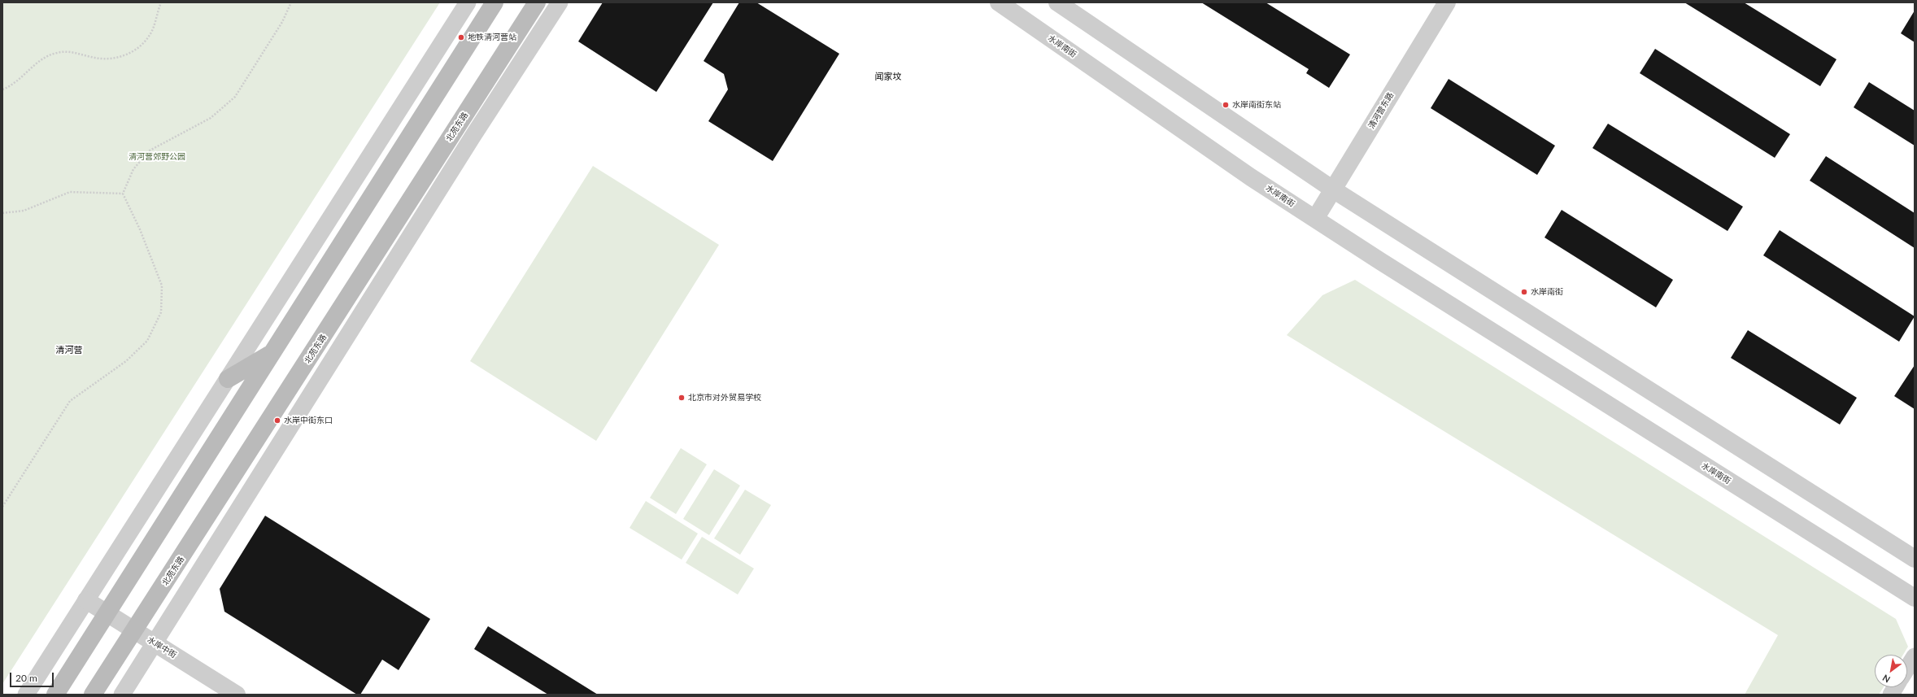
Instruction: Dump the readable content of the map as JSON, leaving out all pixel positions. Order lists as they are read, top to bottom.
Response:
{
  "streets": {
    "main road": ["北苑东路"],
    "street": ["水岸南街", "清河营东路", "水岸中街"]
  },
  "crossings": [
    ["水岸南街", "清河营东路"],
    ["北苑东路", "水岸中街"]
  ],
  "districts": ["闻家坟", "清河营"],
  "parks": ["清河营郊野公园"],
  "places": [
    "地铁清河营站",
    "水岸南街东站",
    "水岸南街",
    "北京市对外贸易学校",
    "水岸中街东口"
  ],
  "scale_bar": "20 m",
  "north": "bottom left"
}
